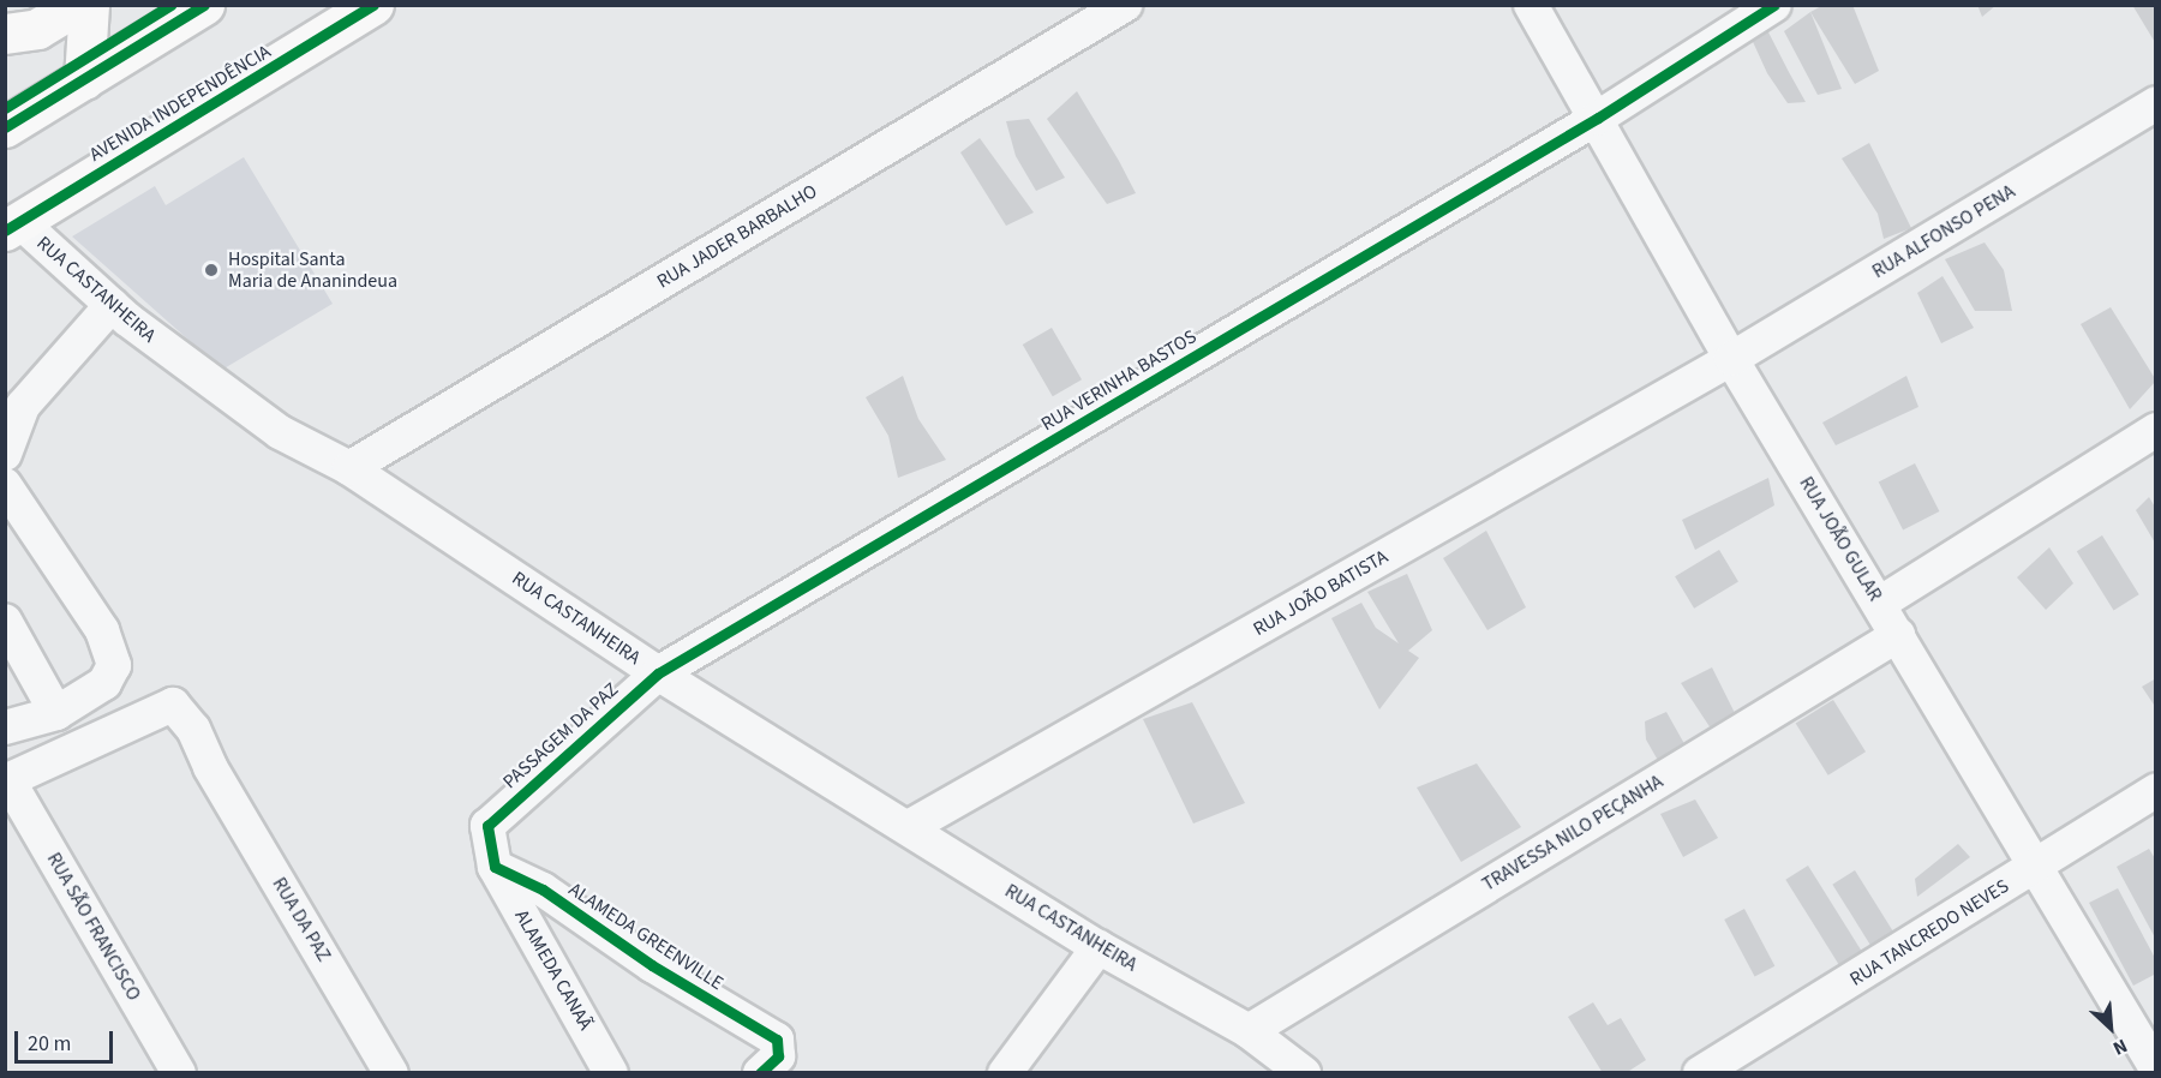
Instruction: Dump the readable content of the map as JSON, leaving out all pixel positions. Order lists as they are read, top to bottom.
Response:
{
  "streets": {
    "main road": ["AVENIDA INDEPENDÊNCIA"],
    "street": [
      "RUA ALFONSO PENA",
      "RUA JADER BARBALHO",
      "RUA CASTANHEIRA",
      "RUA VERINHA BASTOS",
      "RUA JOÃO GULAR",
      "RUA JOÃO BATISTA",
      "PASSAGEM DA PAZ",
      "TRAVESSA NILO PEÇANHA",
      "RUA DA PAZ",
      "RUA SÃO FRANCISCO",
      "RUA TANCREDO NEVES",
      "ALAMEDA GREENVILLE",
      "ALAMEDA CANAÃ"
    ]
  },
  "crossings": [
    ["AVENIDA INDEPENDÊNCIA", "RUA CASTANHEIRA"],
    ["RUA ALFONSO PENA", "RUA JOÃO GULAR"],
    ["RUA ALFONSO PENA", "RUA JOÃO BATISTA"],
    ["RUA JADER BARBALHO", "RUA CASTANHEIRA"],
    ["RUA CASTANHEIRA", "RUA VERINHA BASTOS"],
    ["RUA CASTANHEIRA", "RUA JOÃO BATISTA"],
    ["RUA CASTANHEIRA", "PASSAGEM DA PAZ"],
    ["RUA CASTANHEIRA", "TRAVESSA NILO PEÇANHA"],
    ["RUA VERINHA BASTOS", "RUA JOÃO GULAR"],
    ["RUA VERINHA BASTOS", "PASSAGEM DA PAZ"],
    ["RUA JOÃO GULAR", "RUA JOÃO BATISTA"],
    ["RUA JOÃO GULAR", "TRAVESSA NILO PEÇANHA"],
    ["RUA JOÃO GULAR", "RUA TANCREDO NEVES"],
    ["PASSAGEM DA PAZ", "ALAMEDA GREENVILLE"],
    ["PASSAGEM DA PAZ", "ALAMEDA CANAÃ"],
    ["RUA DA PAZ", "RUA SÃO FRANCISCO"],
    ["ALAMEDA GREENVILLE", "ALAMEDA CANAÃ"]
  ],
  "places": ["Hospital Santa Maria de Ananindeua"],
  "scale_bar": "20 m",
  "north": "bottom right"
}
